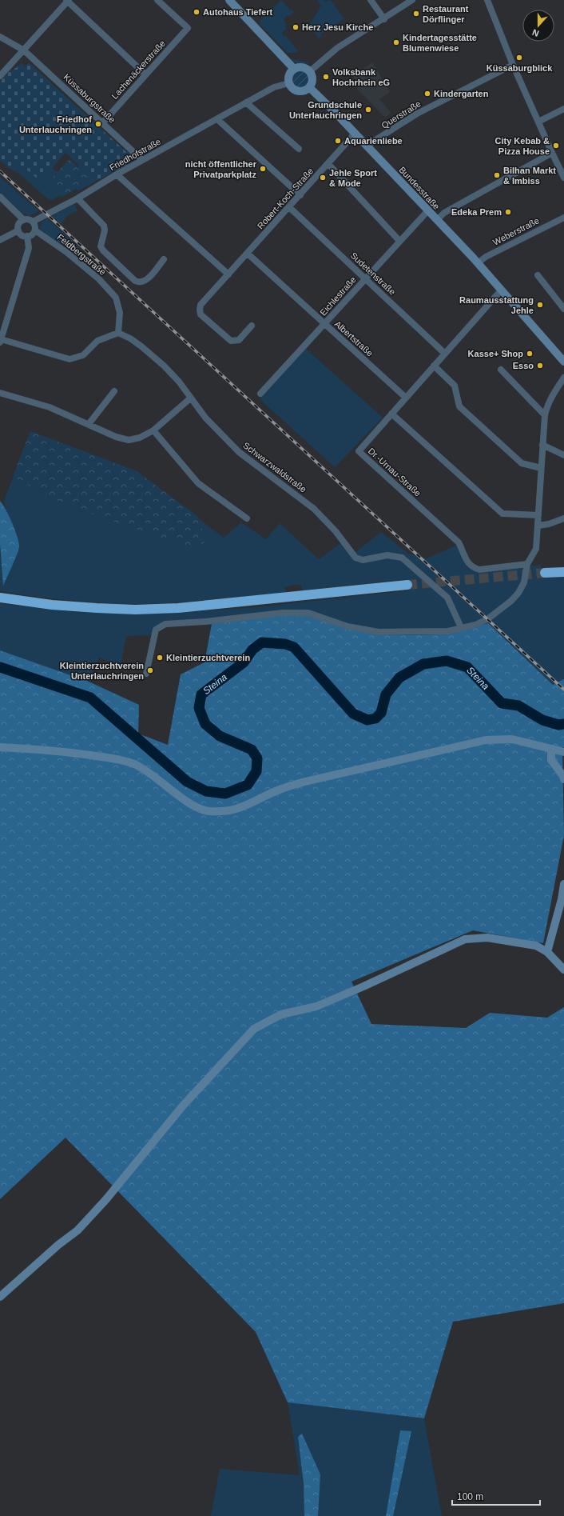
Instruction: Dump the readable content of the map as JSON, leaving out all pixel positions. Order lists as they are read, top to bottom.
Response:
{
  "streets": {
    "main road": ["Bundesstraße"],
    "street": [
      "Lachenäckerstraße",
      "Küssaburgstraße",
      "Querstraße",
      "Friedhofstraße",
      "Robert-Koch-Straße",
      "Weberstraße",
      "Feldbergstraße",
      "Sudetenstraße",
      "Eichlestraße",
      "Albertstraße",
      "Schwarzwaldstraße",
      "Dr.-Urnau-Straße"
    ]
  },
  "crossings": [
    ["Lachenäckerstraße", "Küssaburgstraße"],
    ["Küssaburgstraße", "Friedhofstraße"],
    ["Querstraße", "Bundesstraße"],
    ["Friedhofstraße", "Bundesstraße"],
    ["Friedhofstraße", "Feldbergstraße"],
    ["Bundesstraße", "Robert-Koch-Straße"],
    ["Bundesstraße", "Weberstraße"],
    ["Bundesstraße", "Eichlestraße"],
    ["Bundesstraße", "Dr.-Urnau-Straße"],
    ["Robert-Koch-Straße", "Sudetenstraße"],
    ["Robert-Koch-Straße", "Albertstraße"],
    ["Feldbergstraße", "Schwarzwaldstraße"],
    ["Sudetenstraße", "Eichlestraße"],
    ["Sudetenstraße", "Dr.-Urnau-Straße"],
    ["Eichlestraße", "Albertstraße"],
    ["Albertstraße", "Dr.-Urnau-Straße"]
  ],
  "water": ["Steina"],
  "places": [
    "Autohaus Tiefert",
    "Restaurant Dörflinger",
    "Herz Jesu Kirche",
    "Kindertagesstätte Blumenwiese",
    "Küssaburgblick",
    "Volksbank Hochrhein eG",
    "Kindergarten",
    "Grundschule Unterlauchringen",
    "Friedhof Unterlauchringen",
    "Aquarienliebe",
    "City Kebab & Pizza House",
    "nicht öffentlicher Privatparkplatz",
    "Bilhan Markt & Imbiss",
    "Jehle Sport & Mode",
    "Edeka Prem",
    "Raumausstattung Jehle",
    "Kasse+ Shop",
    "Esso",
    "Kleintierzuchtverein",
    "Kleintierzuchtverein Unterlauchringen"
  ],
  "scale_bar": "100 m",
  "north": "bottom"
}
